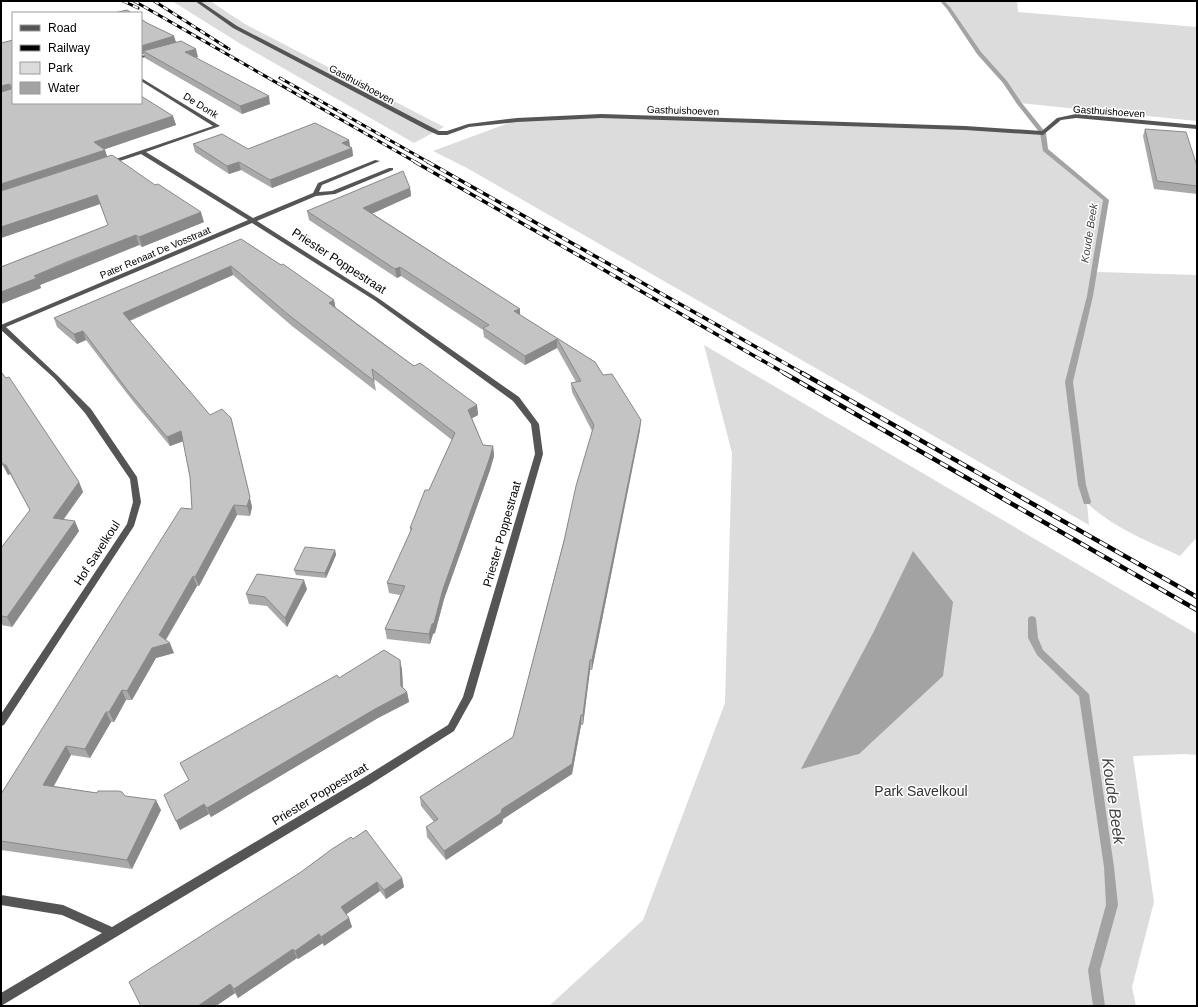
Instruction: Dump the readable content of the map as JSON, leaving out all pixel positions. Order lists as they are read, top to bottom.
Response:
{
  "streets": {
    "street": [
      "Gasthuishoeven",
      "De Donk",
      "Pater Renaat De Vosstraat",
      "Priester Poppestraat",
      "Hof Savelkoul"
    ]
  },
  "crossings": [
    ["De Donk", "Priester Poppestraat"],
    ["Pater Renaat De Vosstraat", "Priester Poppestraat"],
    ["Pater Renaat De Vosstraat", "Hof Savelkoul"]
  ],
  "water": ["Koude Beek"],
  "parks": ["Park Savelkoul"],
  "legend": [
    "Road",
    "Railway",
    "Park",
    "Water"
  ]
}
